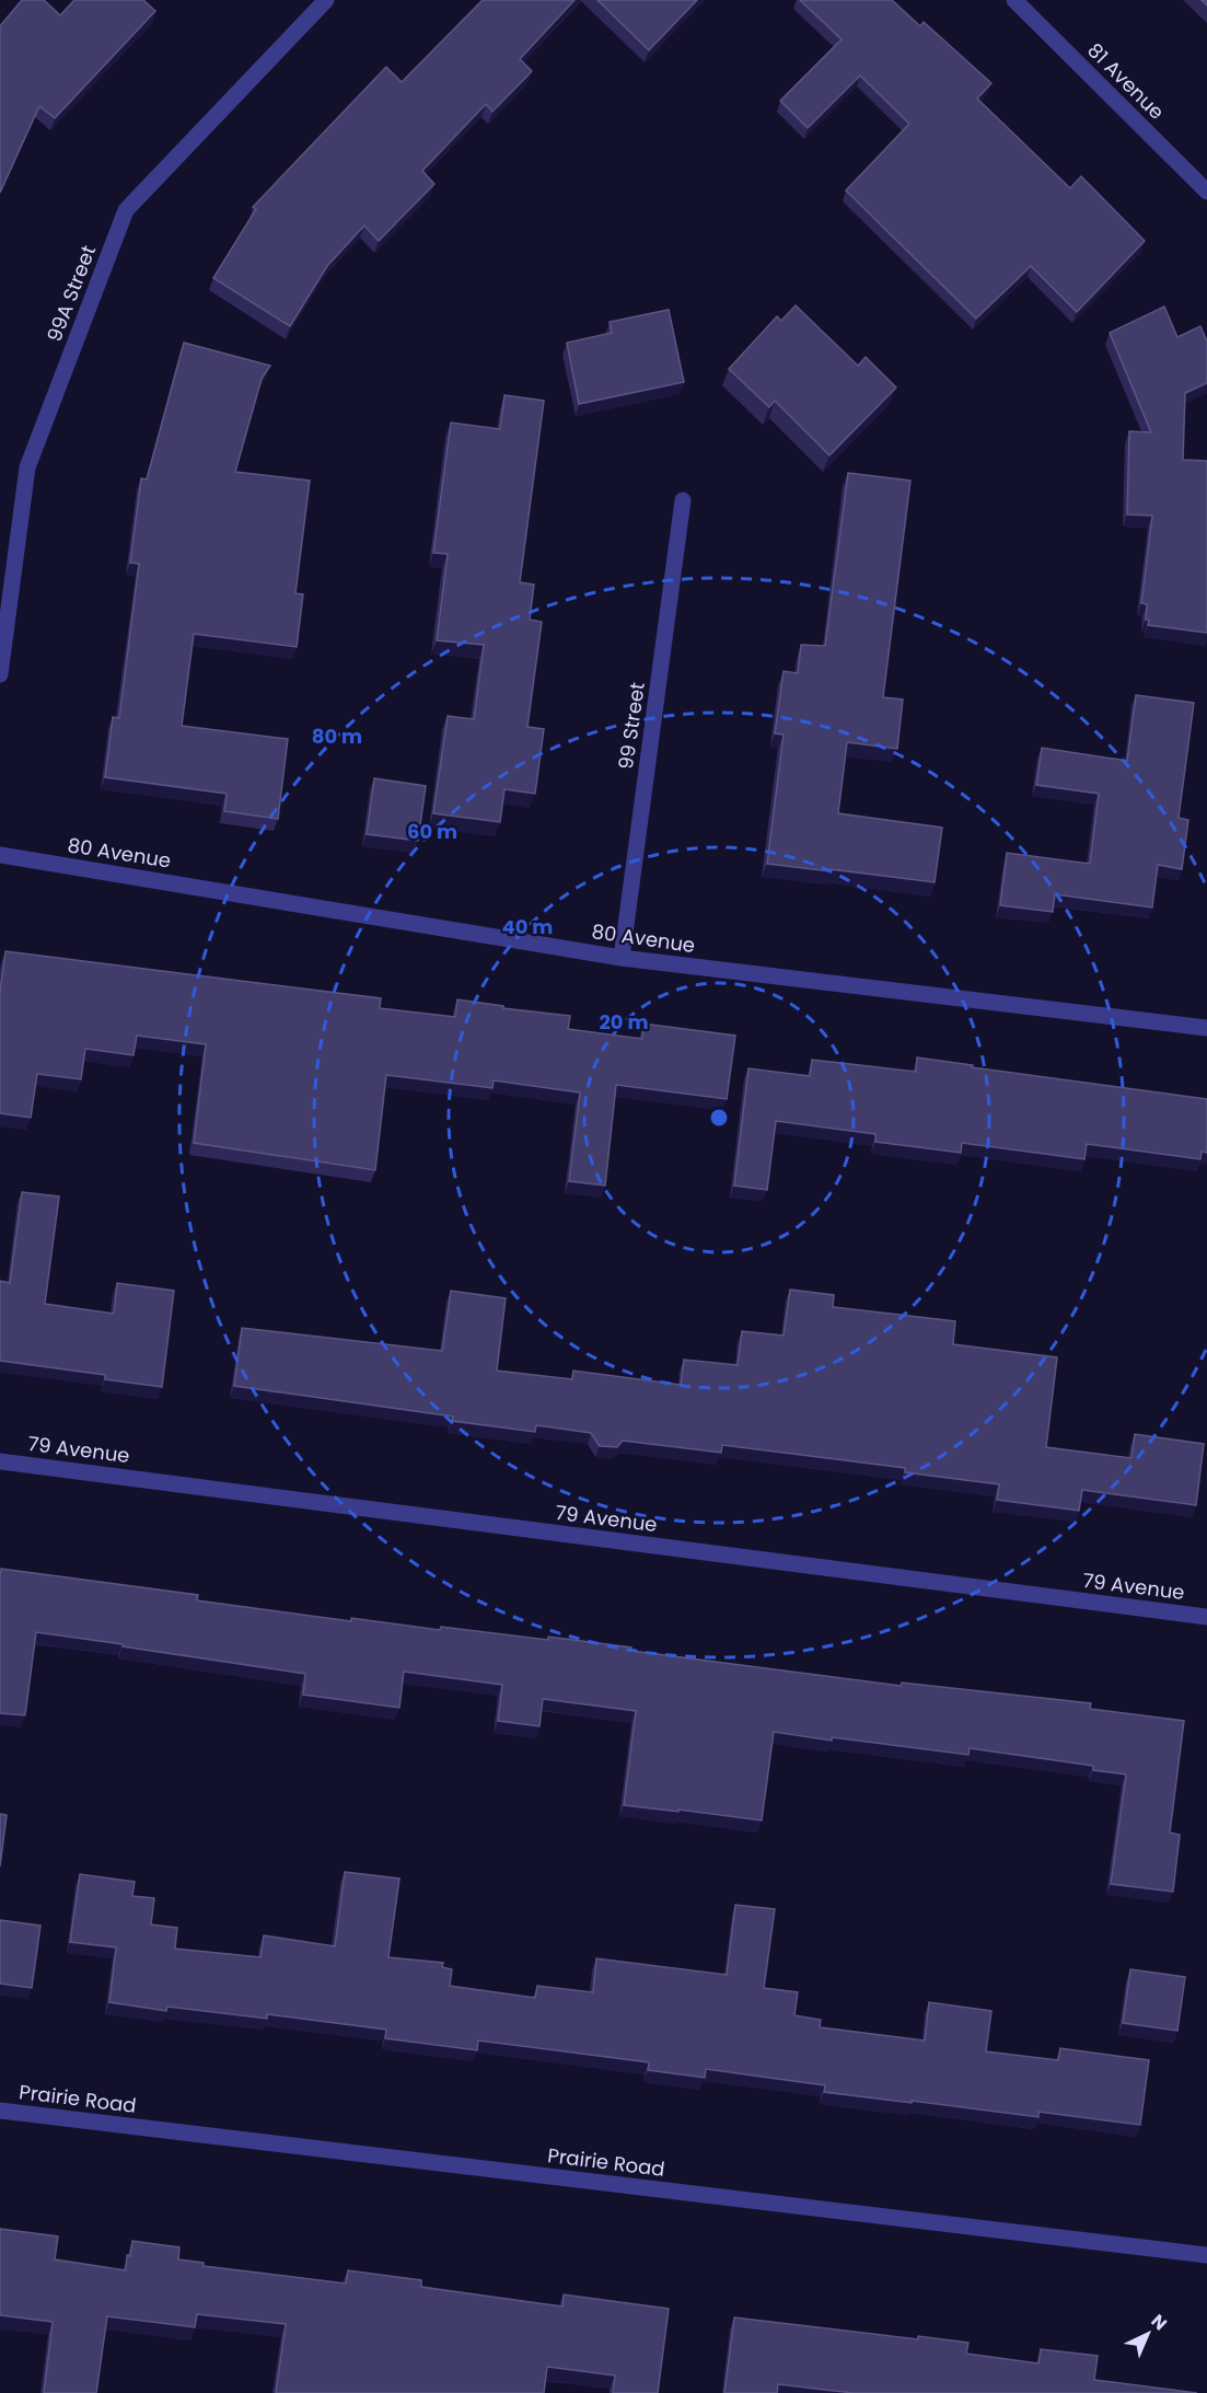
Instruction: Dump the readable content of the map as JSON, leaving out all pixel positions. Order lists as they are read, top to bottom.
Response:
{
  "streets": {
    "street": [
      "81 Avenue",
      "99A Street",
      "99 Street",
      "80 Avenue",
      "79 Avenue",
      "Prairie Road"
    ]
  },
  "crossings": [
    ["99 Street", "80 Avenue"]
  ],
  "north": "top right",
  "rings": [
    "80 m",
    "60 m",
    "40 m",
    "20 m"
  ]
}
